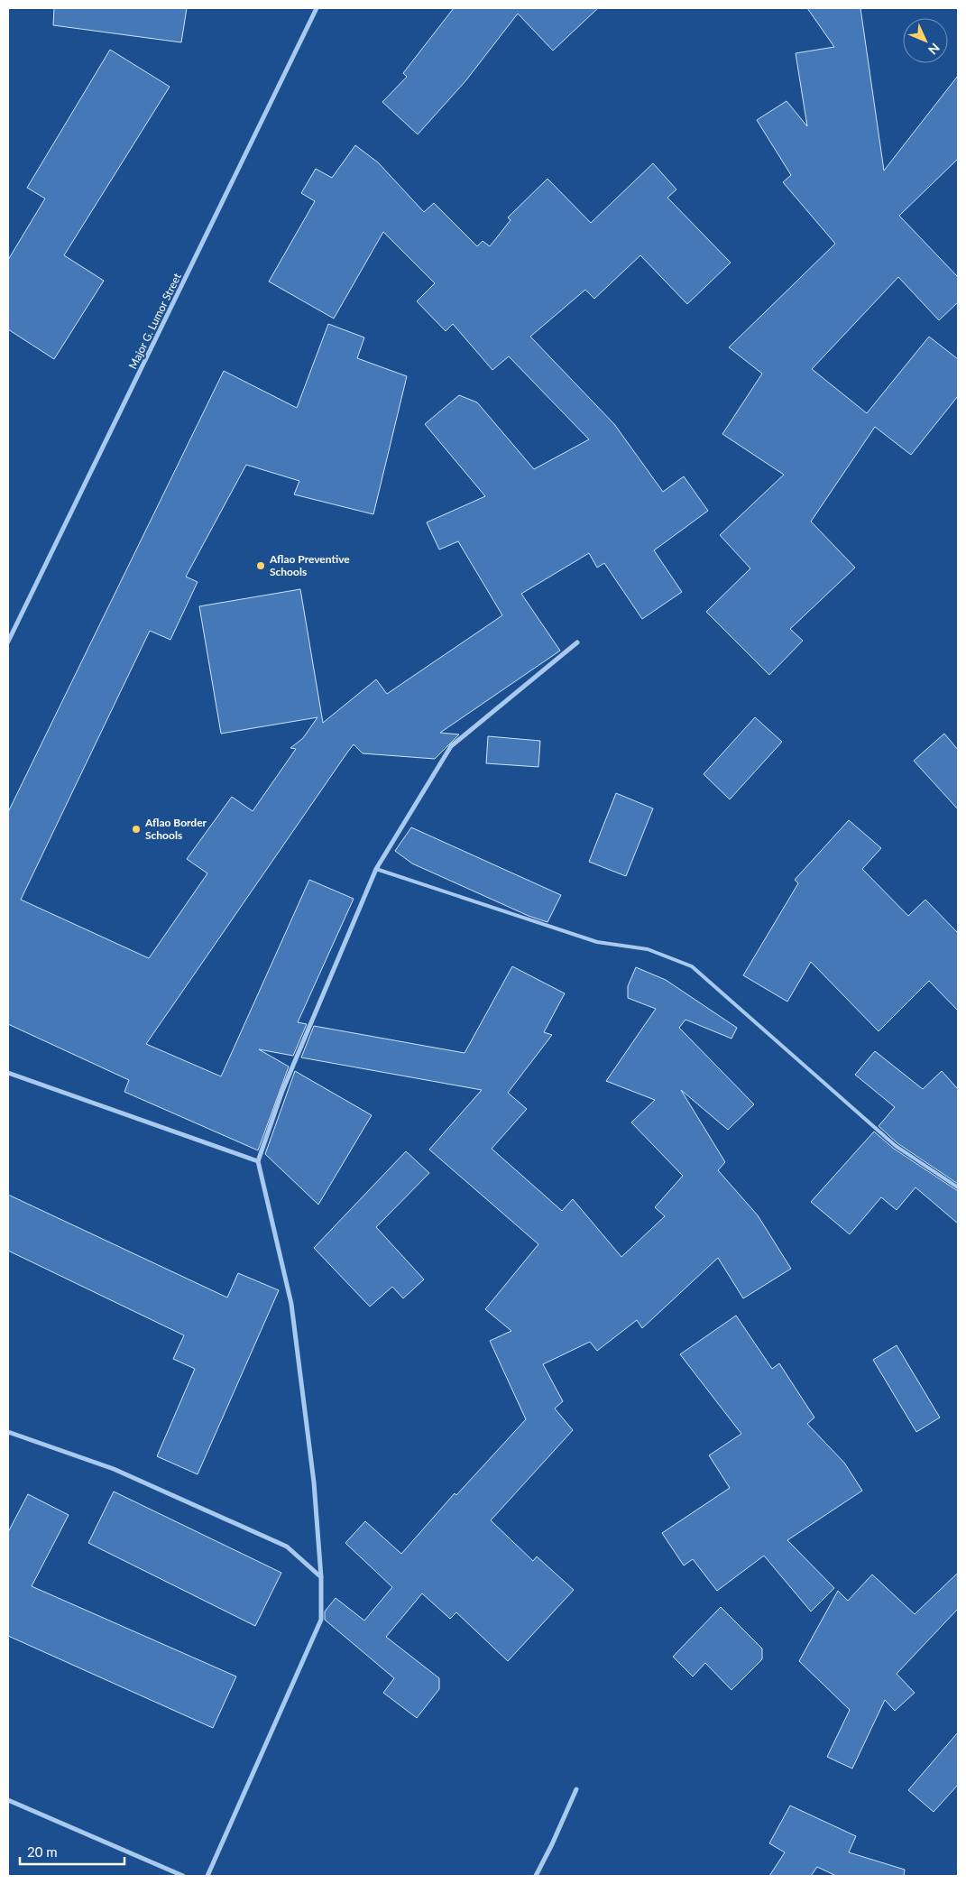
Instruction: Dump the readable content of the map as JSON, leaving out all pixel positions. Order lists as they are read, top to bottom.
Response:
{
  "streets": {
    "street": ["Major G. Lumor Street"]
  },
  "places": ["Aflao Preventive Schools", "Aflao Border Schools"],
  "scale_bar": "20 m",
  "north": "bottom right"
}
